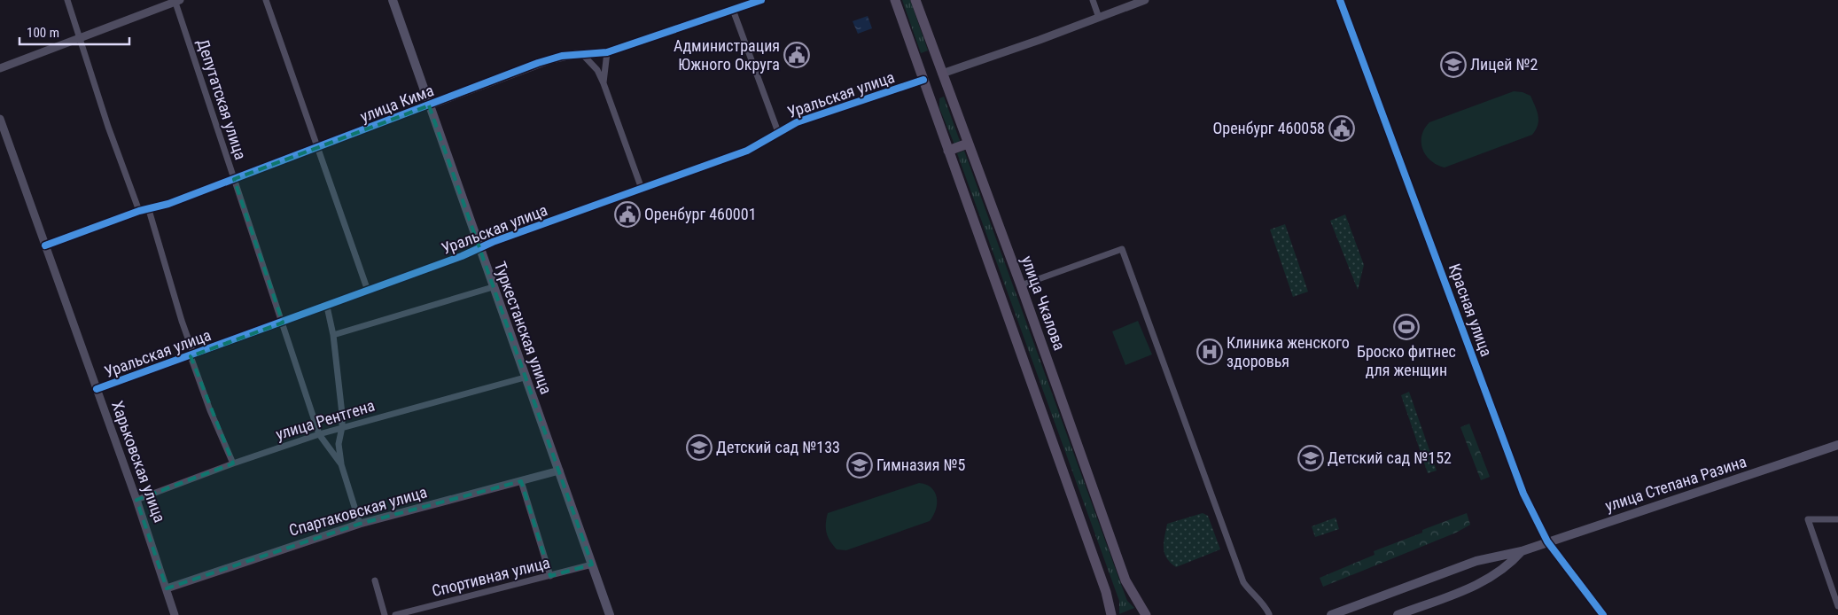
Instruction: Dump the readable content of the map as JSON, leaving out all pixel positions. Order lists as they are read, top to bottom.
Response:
{
  "streets": {
    "main road": [
      "Уральская улица",
      "улица Чкалова",
      "Туркестанская улица",
      "улица Степана Разина"
    ],
    "street": [
      "Депутатская улица",
      "улица Кима",
      "Красная улица",
      "улица Рентгена",
      "Харьковская улица",
      "Спартаковская улица",
      "Спортивная улица"
    ]
  },
  "crossings": [
    ["Уральская улица", "Депутатская улица"],
    ["Уральская улица", "улица Чкалова"],
    ["Уральская улица", "Туркестанская улица"],
    ["Уральская улица", "Харьковская улица"],
    ["Депутатская улица", "улица Кима"],
    ["Депутатская улица", "улица Рентгена"],
    ["улица Кима", "Туркестанская улица"],
    ["улица Кима", "Харьковская улица"],
    ["Красная улица", "улица Степана Разина"],
    ["Туркестанская улица", "улица Рентгена"],
    ["Туркестанская улица", "Спартаковская улица"],
    ["Туркестанская улица", "Спортивная улица"],
    ["улица Рентгена", "Харьковская улица"],
    ["Харьковская улица", "Спартаковская улица"]
  ],
  "places": {
    "public building": ["Администрация Южного Округа", "Оренбург 460058", "Оренбург 460001"],
    "school or university": [
      "Лицей №2",
      "Детский сад №133",
      "Детский сад №152",
      "Гимназия №5"
    ],
    "sports": ["Броско фитнес для женщин"],
    "hospital": ["Клиника женского здоровья"]
  },
  "scale_bar": "100 m"
}
